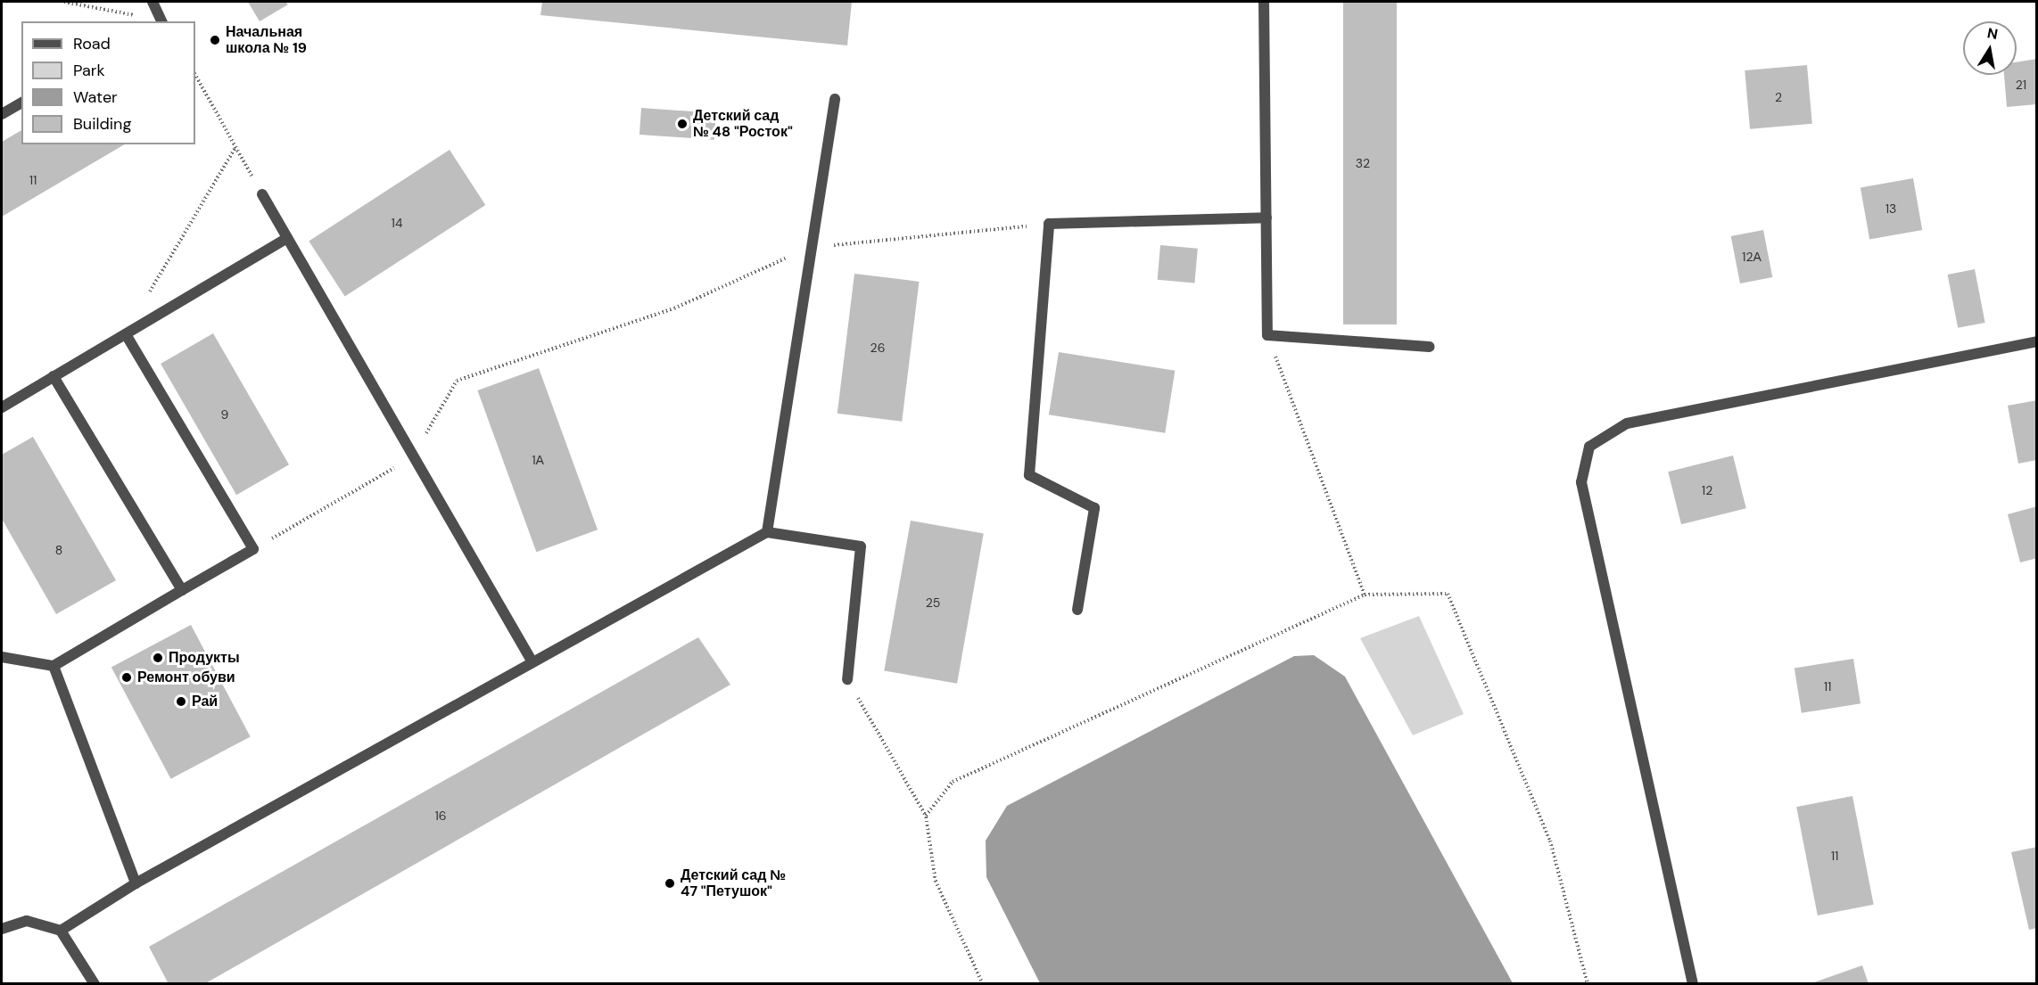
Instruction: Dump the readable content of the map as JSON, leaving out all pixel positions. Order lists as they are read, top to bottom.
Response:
{
  "places": [
    "Начальная школа № 19",
    "Детский сад № 48 \"Росток\"",
    "Продукты",
    "Ремонт обуви",
    "Рай",
    "Детский сад № 47 \"Петушок\""
  ],
  "house_numbers": [
    "21",
    "2",
    "32",
    "11",
    "13",
    "14",
    "12А",
    "26",
    "9",
    "1А",
    "12",
    "8",
    "25",
    "11",
    "16",
    "11"
  ],
  "legend": [
    "Road",
    "Park",
    "Water",
    "Building"
  ],
  "north": "top"
}
